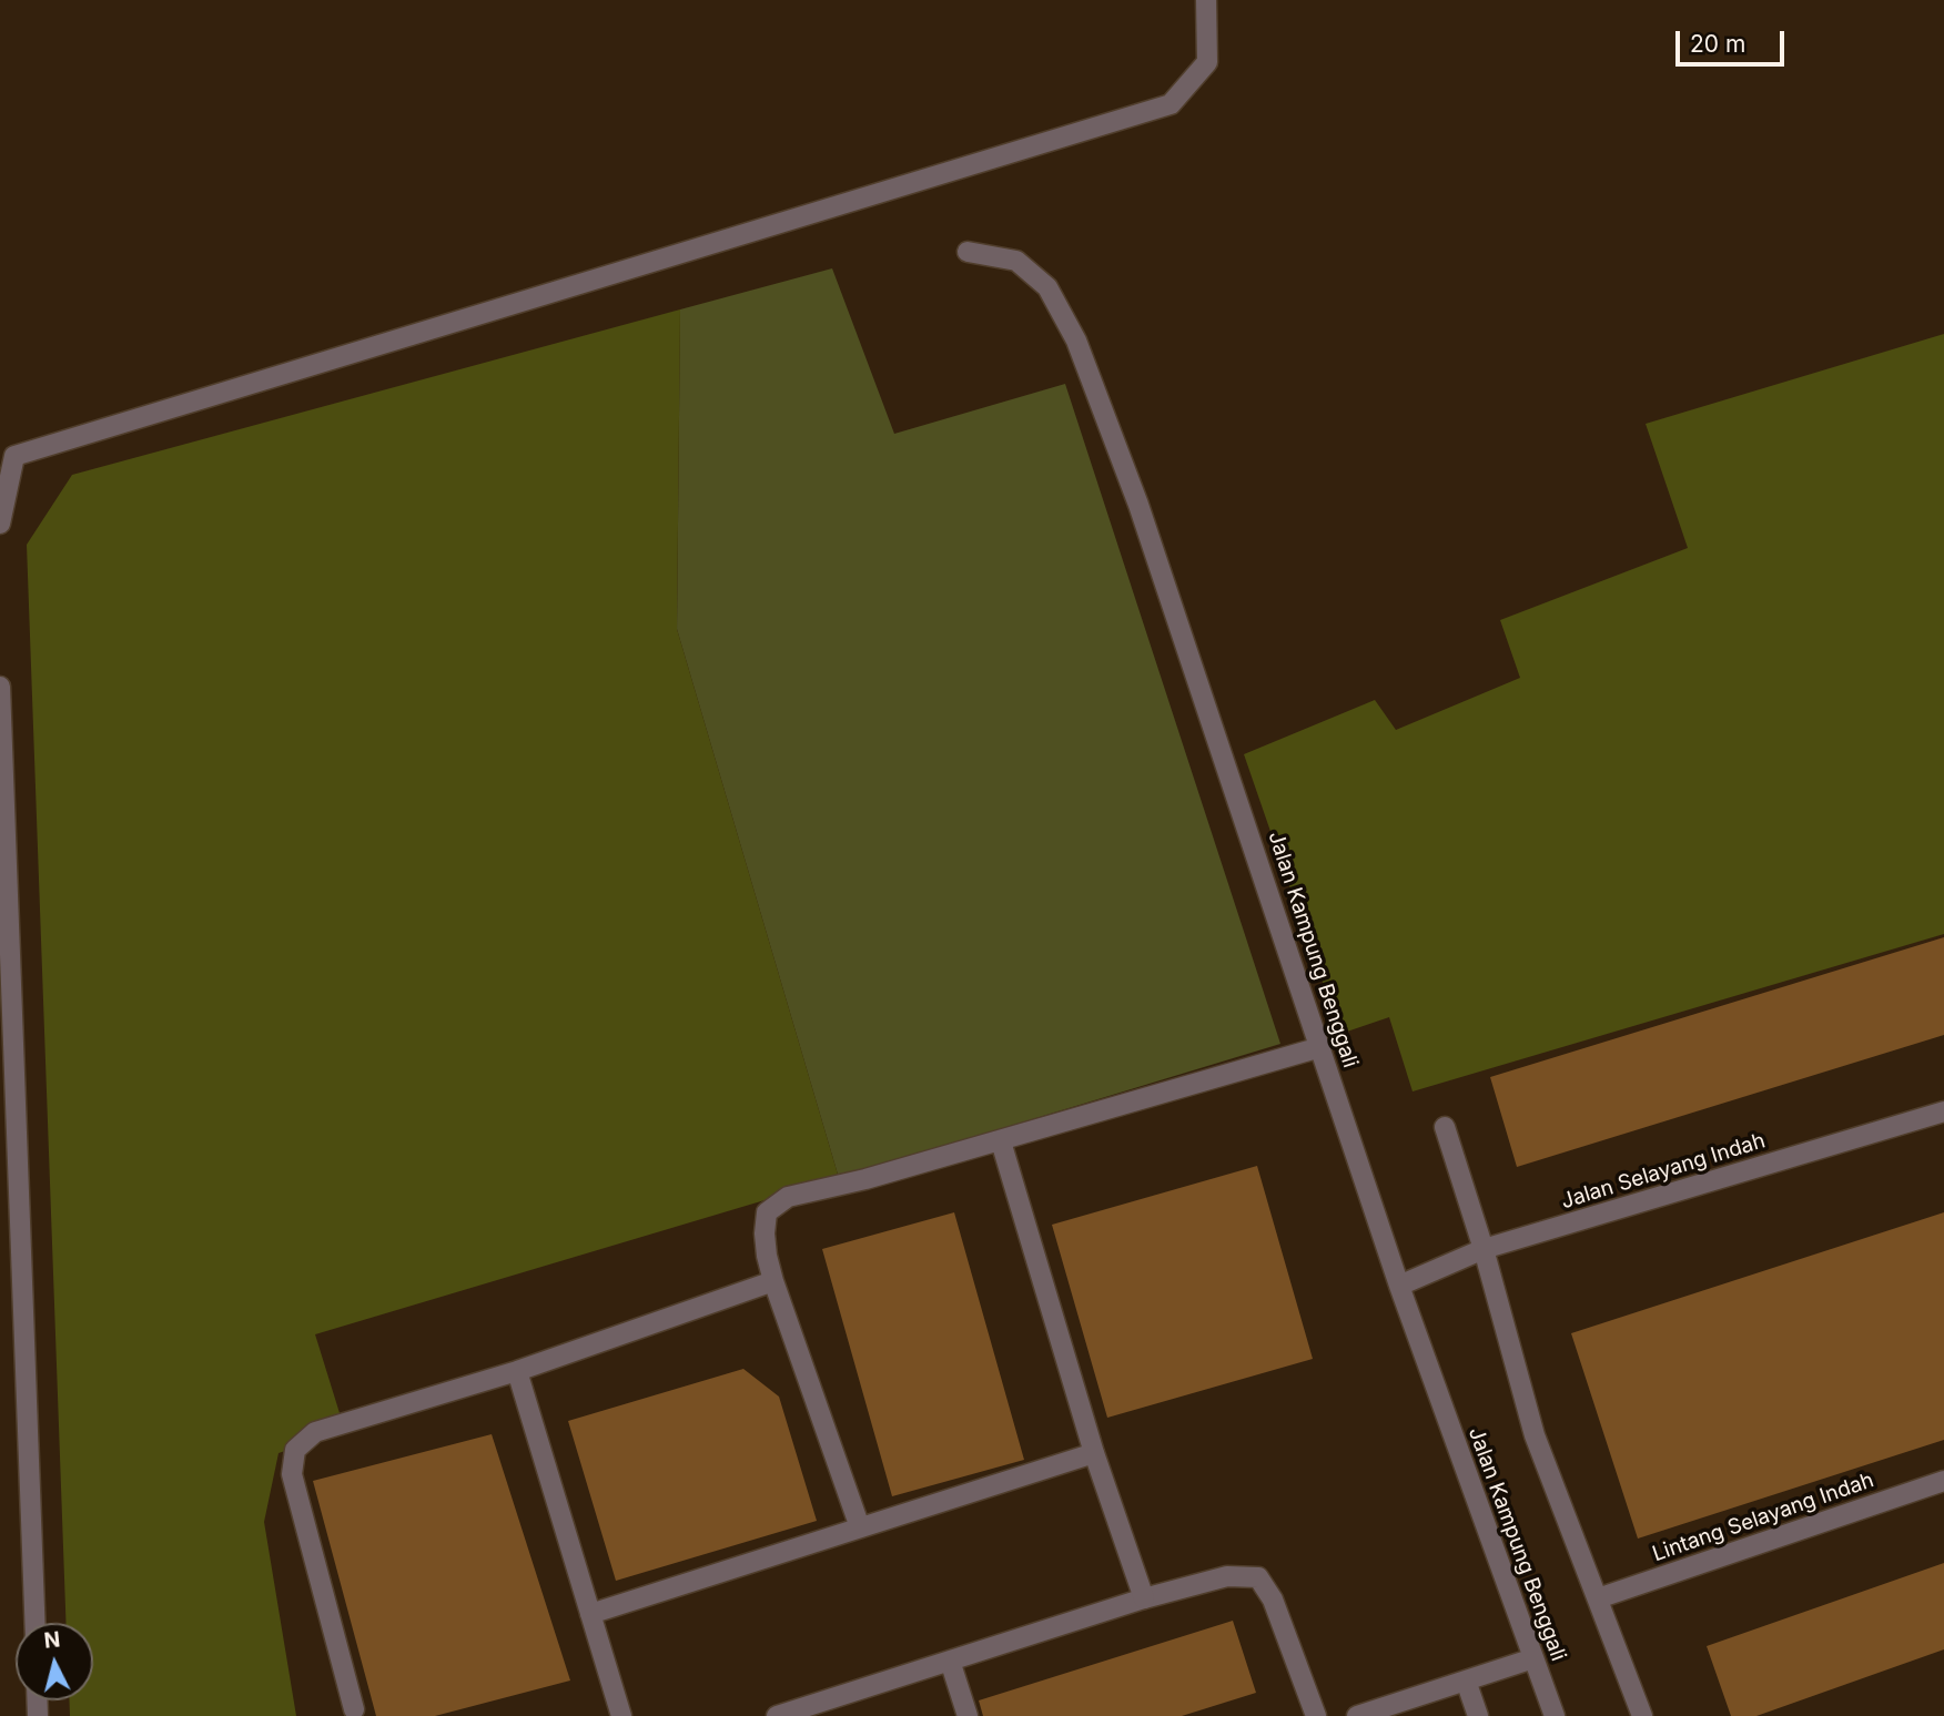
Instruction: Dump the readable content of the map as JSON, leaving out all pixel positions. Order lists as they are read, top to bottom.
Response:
{
  "streets": {
    "street": ["Jalan Kampung Benggali", "Jalan Selayang Indah", "Lintang Selayang Indah"]
  },
  "crossings": [
    ["Jalan Kampung Benggali", "Jalan Selayang Indah"]
  ],
  "scale_bar": "20 m",
  "north": "top"
}
